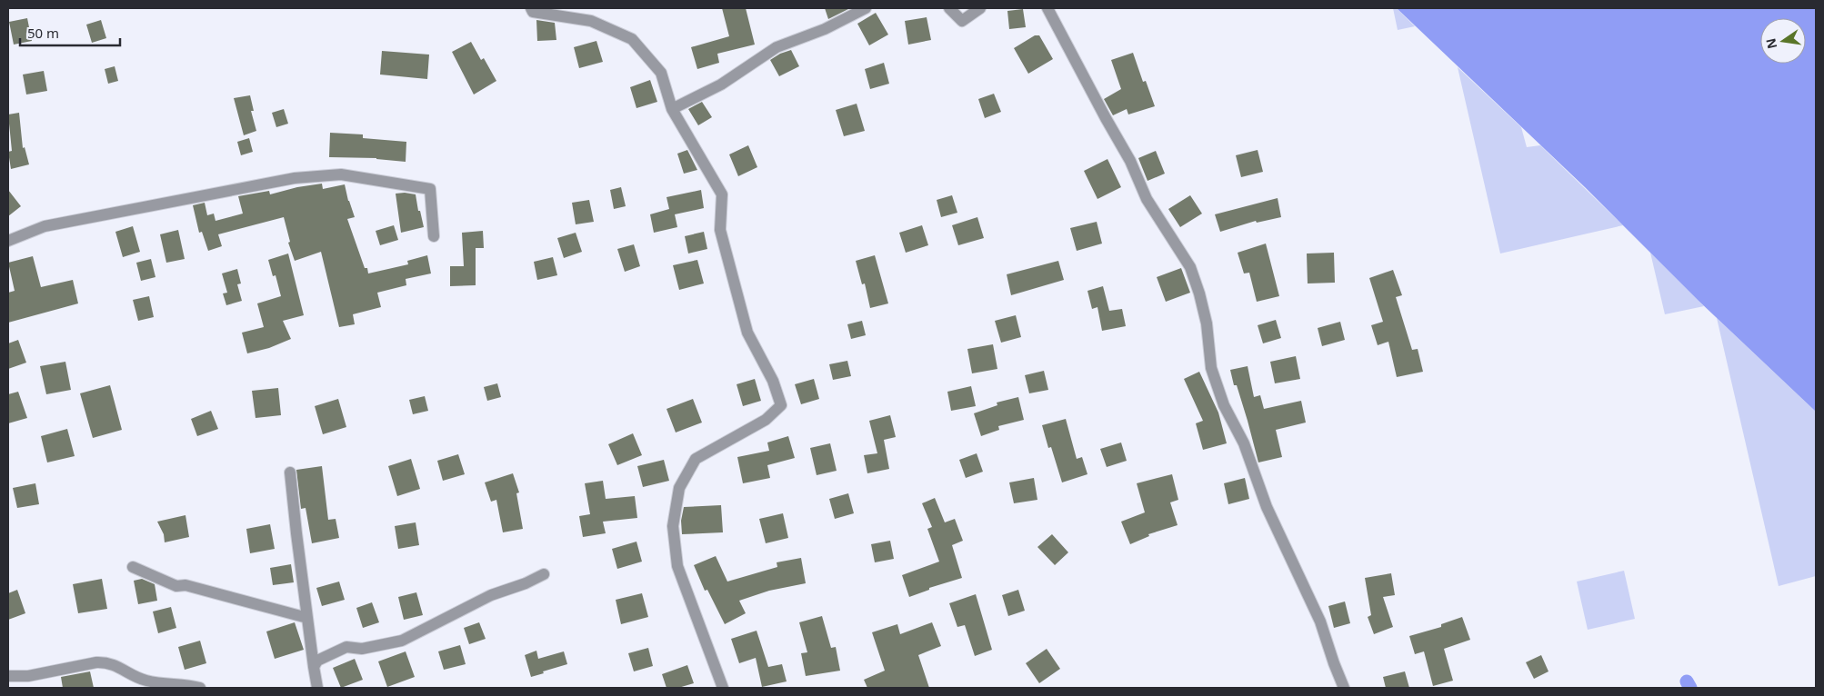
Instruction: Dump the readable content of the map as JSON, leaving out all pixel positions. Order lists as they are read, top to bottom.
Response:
{
  "scale_bar": "50 m",
  "north": "left"
}
